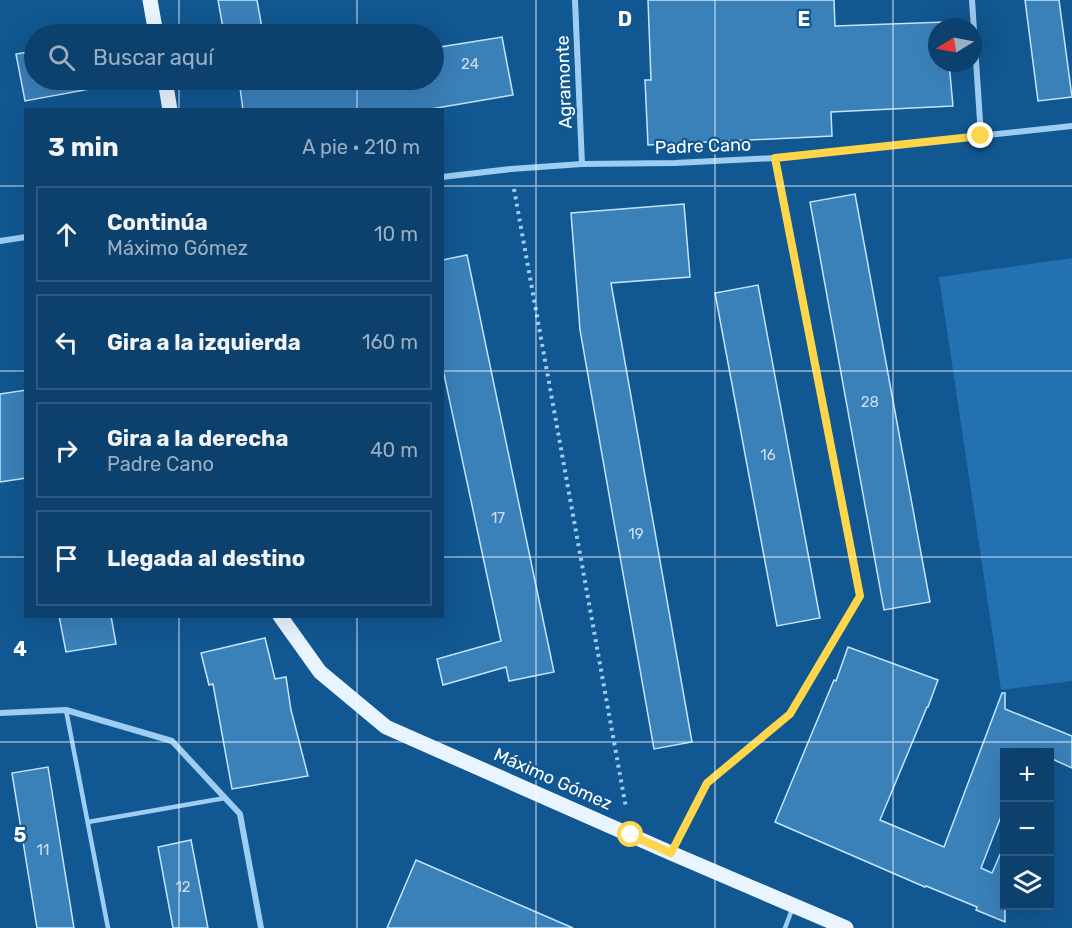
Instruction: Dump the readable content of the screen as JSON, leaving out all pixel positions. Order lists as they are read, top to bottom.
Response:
{
  "streets": {
    "main road": ["Máximo Gómez"],
    "street": ["Agramonte", "Padre Cano"]
  },
  "crossings": [
    ["Agramonte", "Padre Cano"]
  ],
  "house_numbers": [
    "24",
    "28",
    "16",
    "17",
    "19",
    "11",
    "12"
  ],
  "north": "left",
  "page": {
    "search": "Buscar aquí",
    "heading": ["3 min", "A pie · 210 m"],
    "list": [
      ["Continúa", "Máximo Gómez", "10 m"],
      ["Gira a la izquierda", "160 m"],
      ["Gira a la derecha", "Padre Cano", "40 m"],
      "Llegada al destino"
    ],
    "map_buttons": ["+", "−"]
  },
  "grid": {
    "columns": ["D", "E"],
    "rows": ["4", "5"]
  }
}
